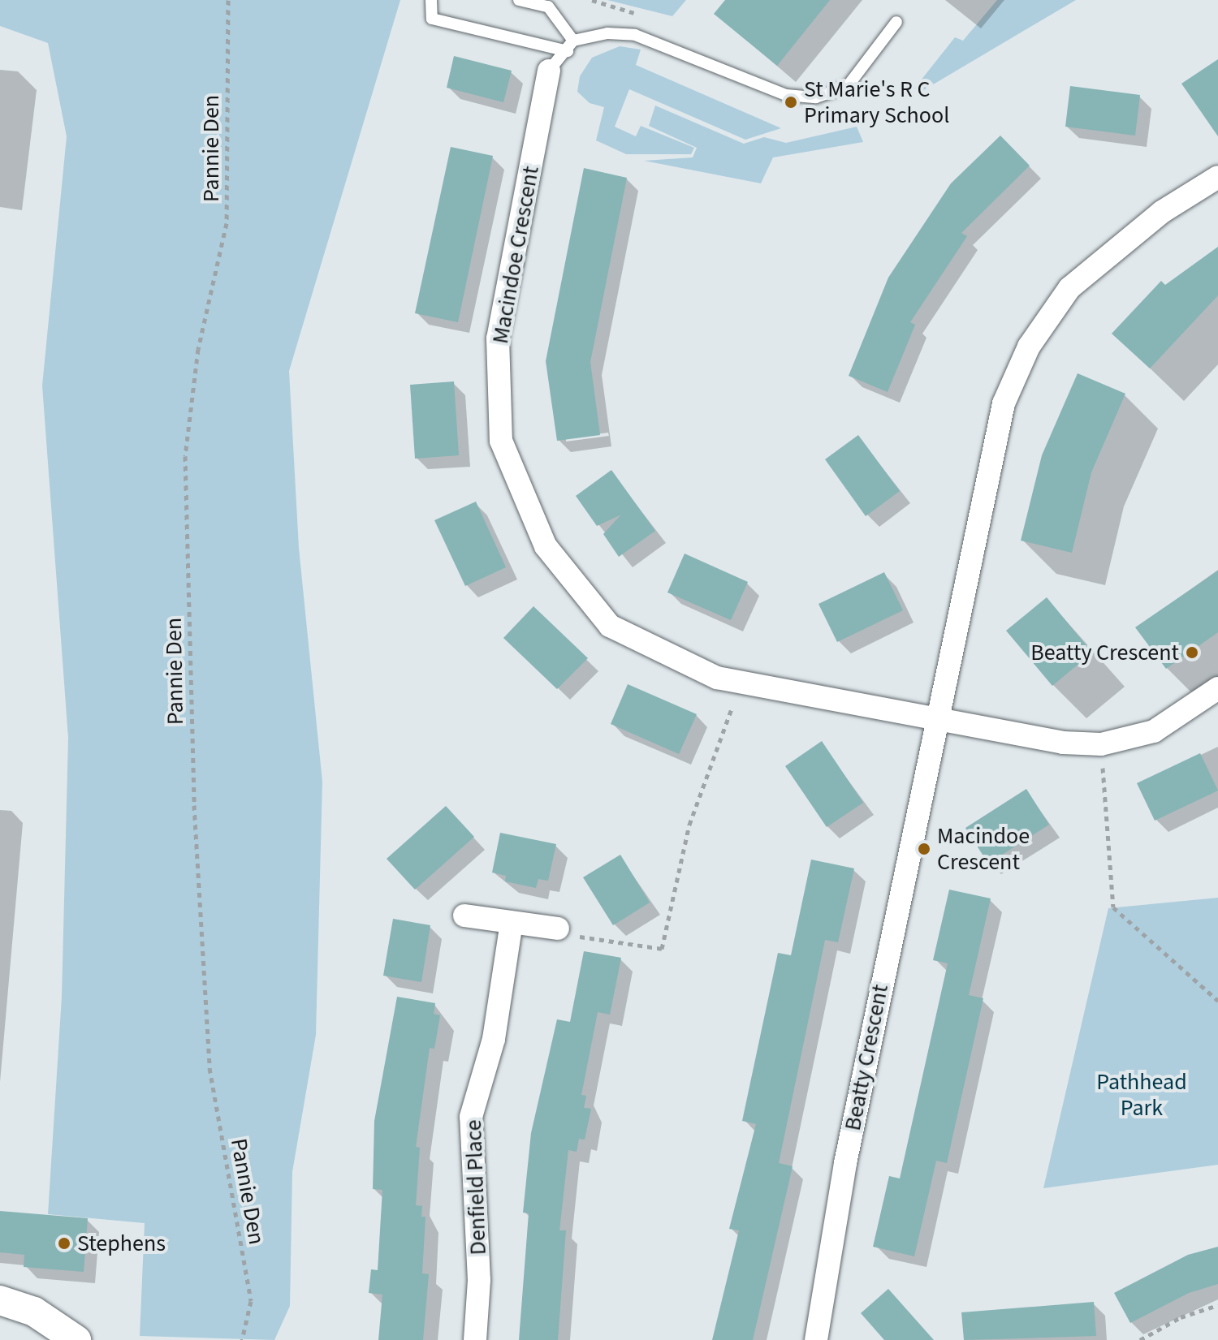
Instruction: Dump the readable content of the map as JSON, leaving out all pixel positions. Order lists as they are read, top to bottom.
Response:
{
  "streets": {
    "street": ["Macindoe Crescent", "Beatty Crescent", "Denfield Place"],
    "path": ["Pannie Den"]
  },
  "crossings": [
    ["Macindoe Crescent", "Beatty Crescent"]
  ],
  "parks": ["Pathhead Park"],
  "places": [
    "St Marie's R C Primary School",
    "Beatty Crescent",
    "Macindoe Crescent",
    "Stephens"
  ]
}
